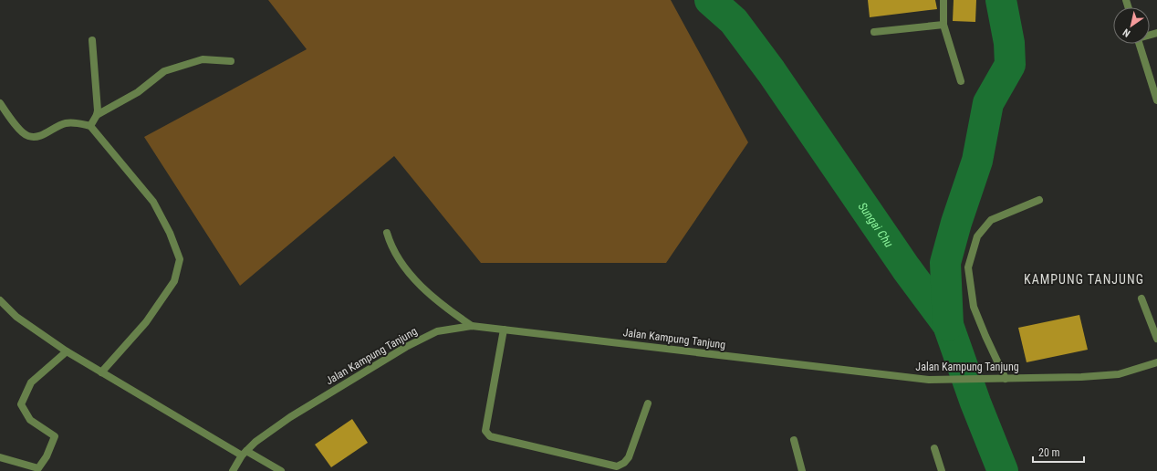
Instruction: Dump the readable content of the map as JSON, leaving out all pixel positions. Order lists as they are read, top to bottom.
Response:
{
  "streets": {
    "street": ["Jalan Kampung Tanjung"]
  },
  "districts": ["KAMPUNG TANJUNG"],
  "water": ["Sungai Chu"],
  "scale_bar": "20 m",
  "north": "bottom left"
}
